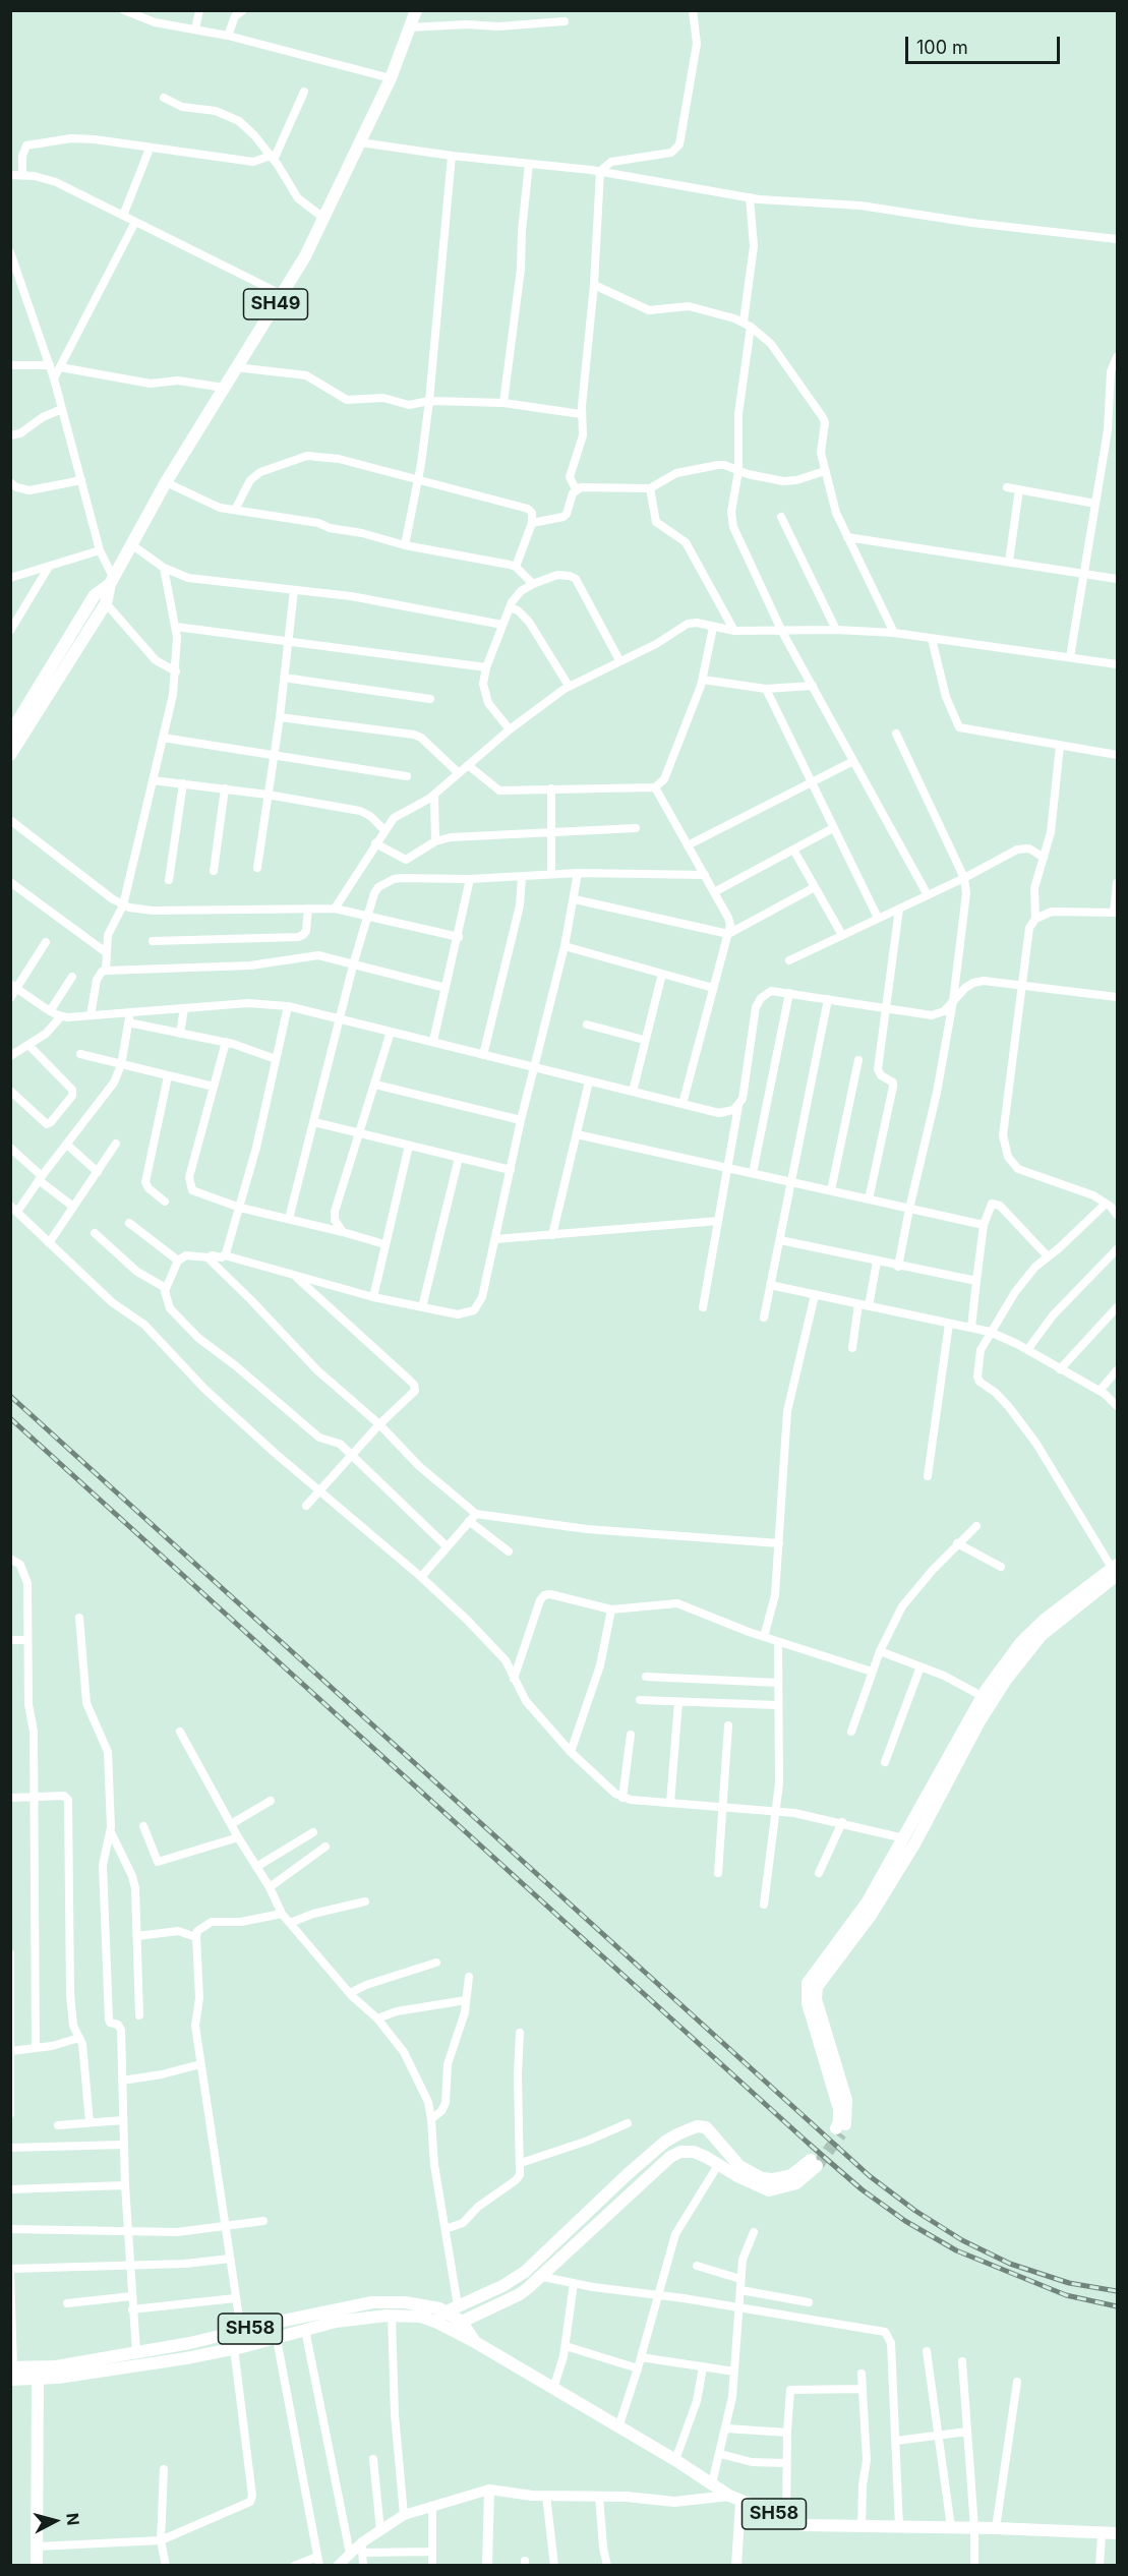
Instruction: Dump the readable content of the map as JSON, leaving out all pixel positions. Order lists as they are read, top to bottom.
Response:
{
  "streets": {
    "main road": ["SH49", "SH58"]
  },
  "scale_bar": "100 m",
  "north": "right"
}
